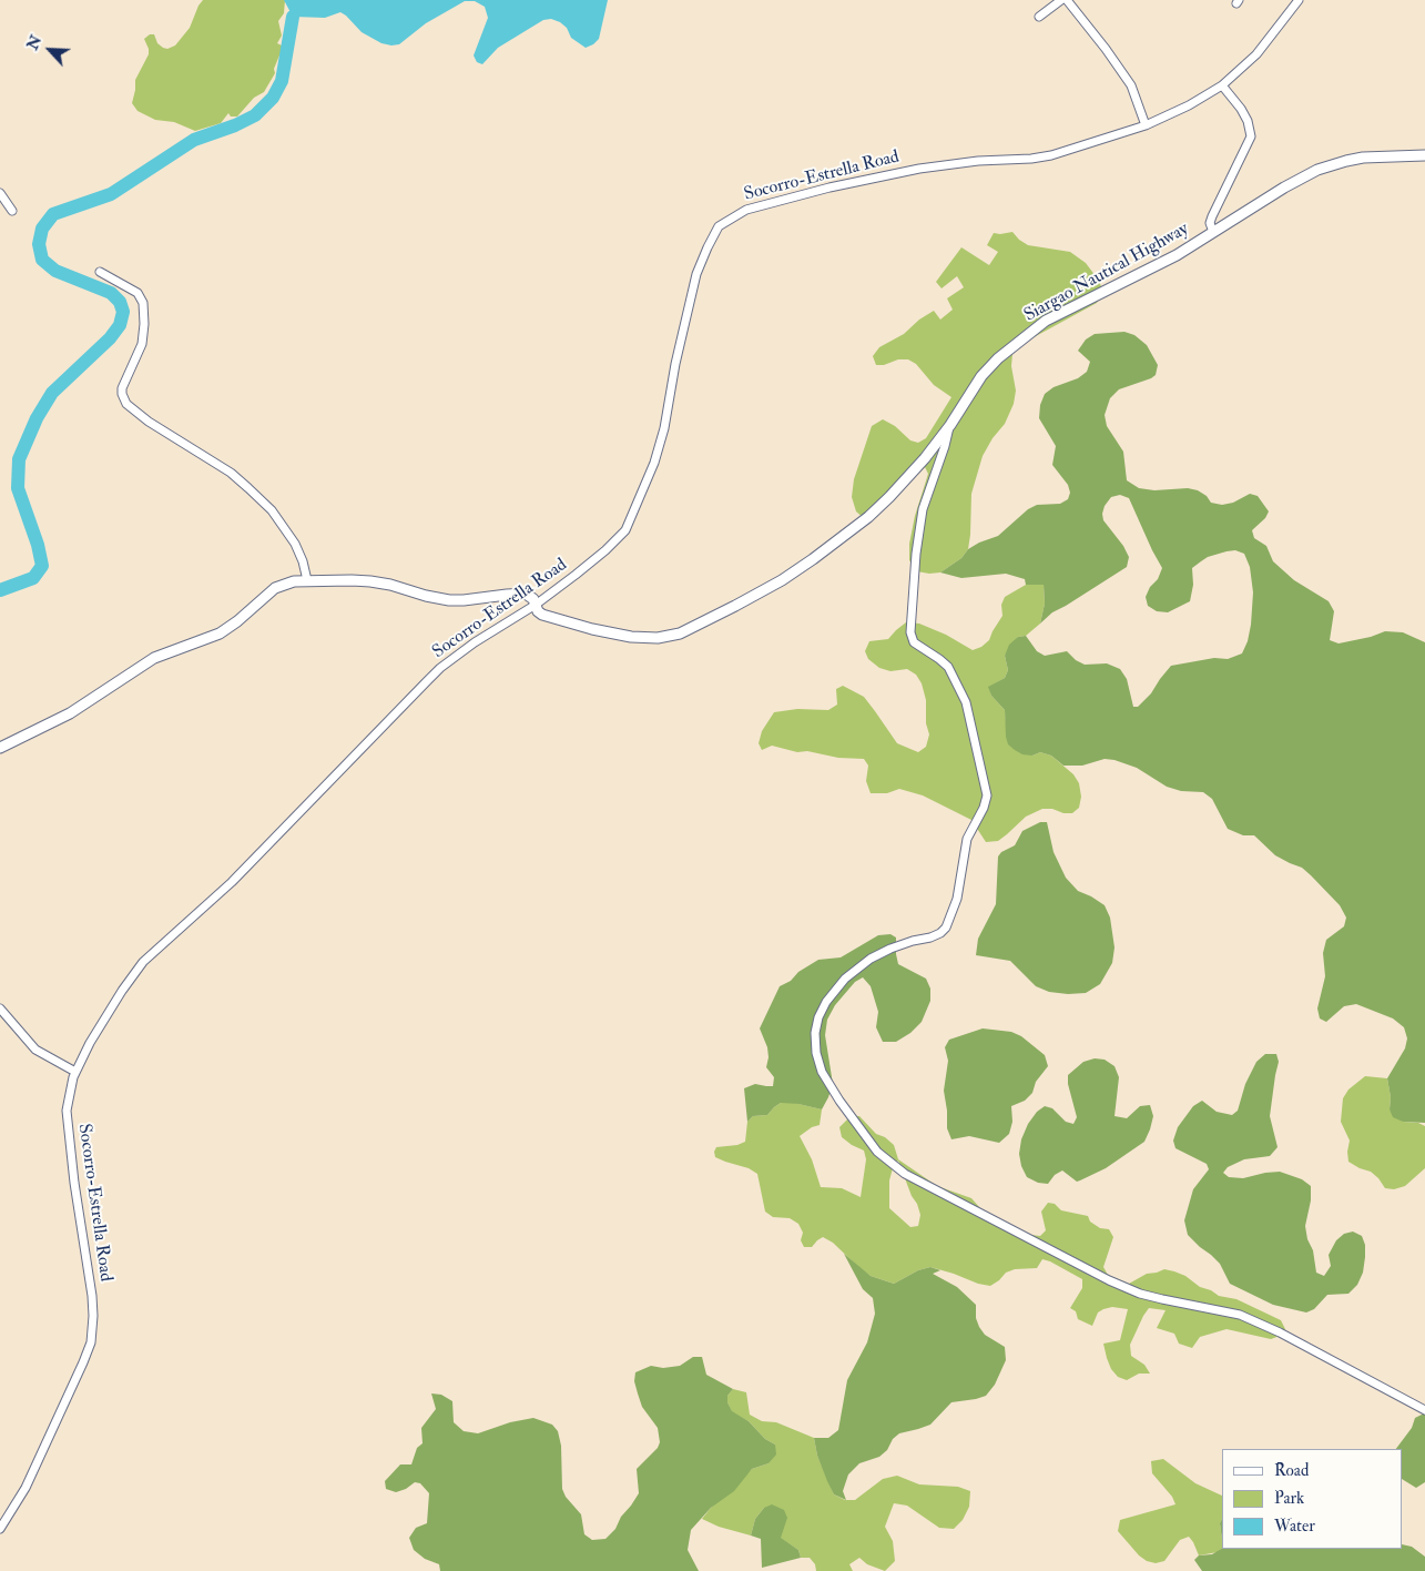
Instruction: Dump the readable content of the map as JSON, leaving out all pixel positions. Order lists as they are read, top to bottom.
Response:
{
  "streets": {
    "main road": ["Siargao Nautical Highway"],
    "street": ["Socorro-Estrella Road"]
  },
  "crossings": [
    ["Socorro-Estrella Road", "Siargao Nautical Highway"]
  ],
  "legend": ["Road", "Park", "Water"],
  "north": "top left"
}
